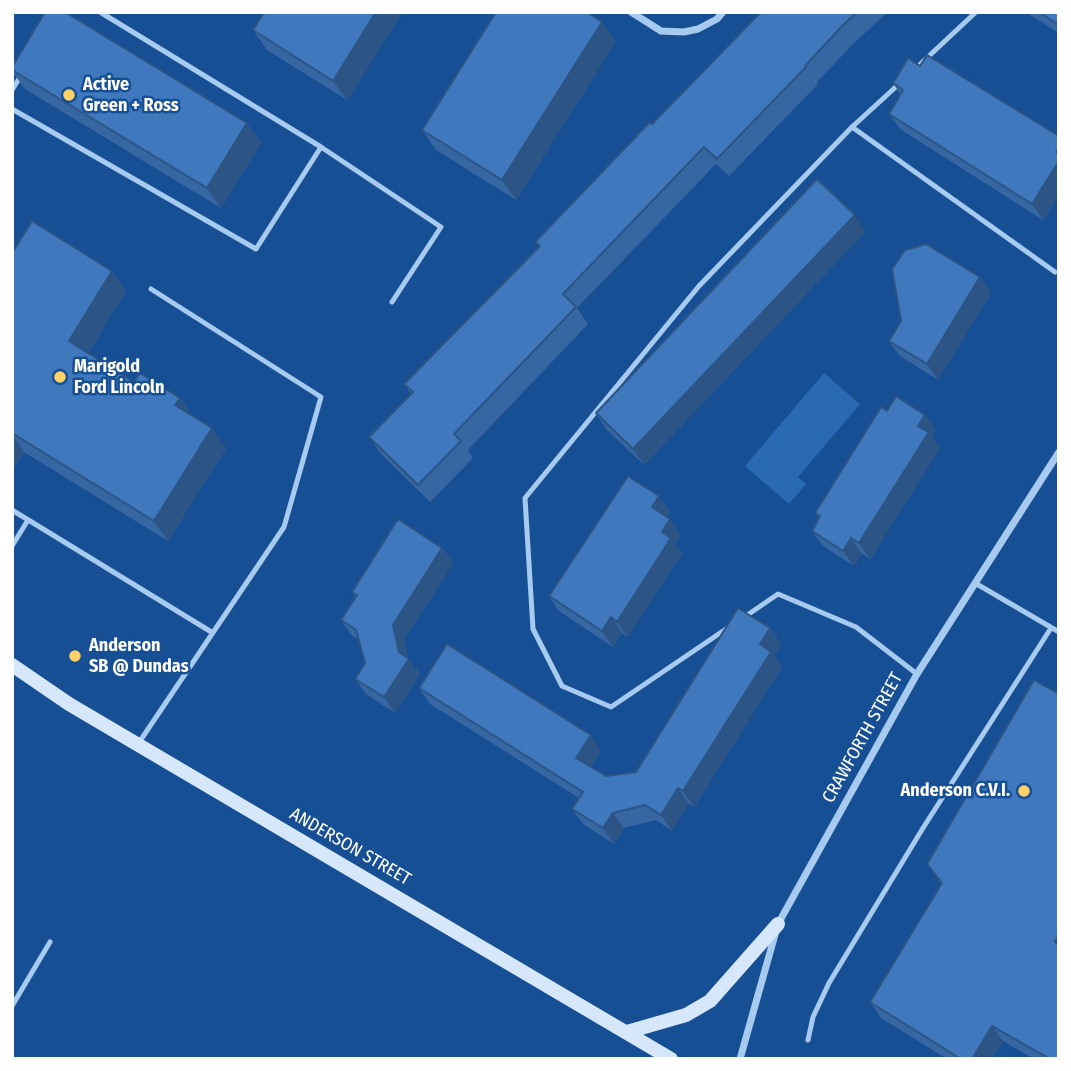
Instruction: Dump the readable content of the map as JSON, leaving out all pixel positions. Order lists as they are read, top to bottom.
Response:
{
  "streets": {
    "main road": ["ANDERSON STREET"],
    "street": ["CRAWFORTH STREET"]
  },
  "places": [
    "Active Green + Ross",
    "Marigold Ford Lincoln",
    "Anderson SB @ Dundas",
    "Anderson C.V.I."
  ]
}
